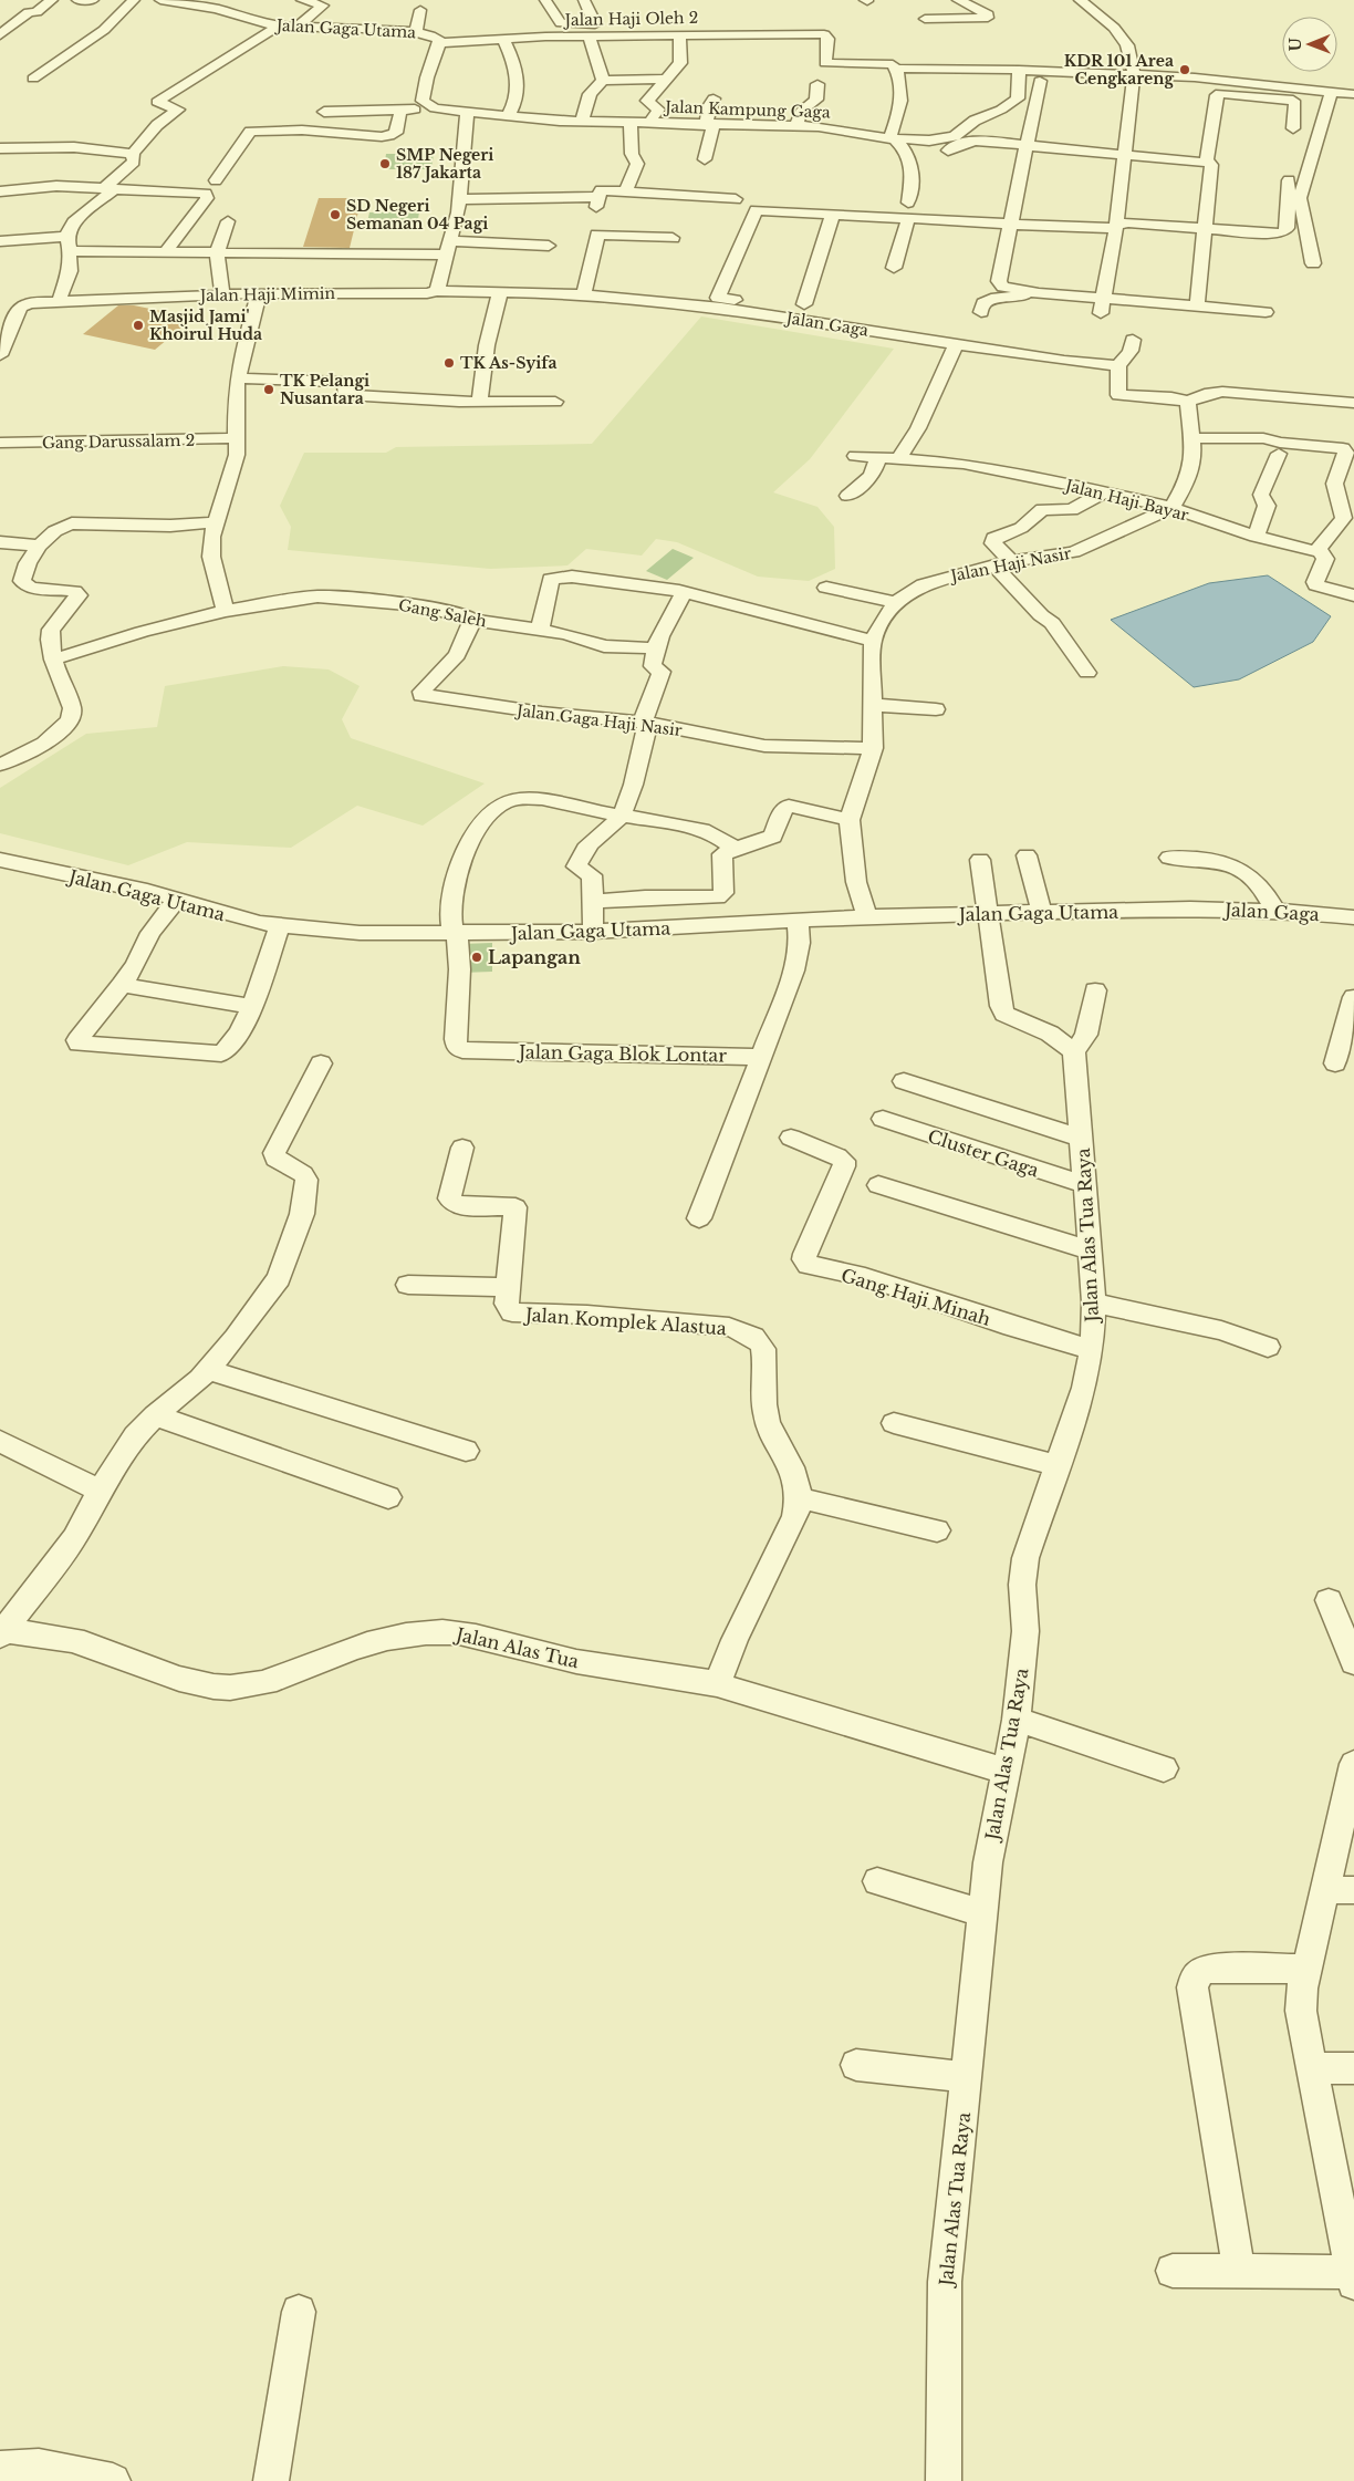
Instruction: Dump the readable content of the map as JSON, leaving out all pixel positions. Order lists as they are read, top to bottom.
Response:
{
  "streets": {
    "street": [
      "Jalan Haji Oleh 2",
      "Jalan Gaga Utama",
      "Jalan Kampung Gaga",
      "Jalan Haji Mimin",
      "Jalan Gaga",
      "Gang Darussalam 2",
      "Jalan Haji Bayar",
      "Jalan Haji Nasir",
      "Gang Saleh",
      "Jalan Gaga Haji Nasir",
      "Jalan Gaga Blok Lontar",
      "Cluster Gaga",
      "Jalan Alas Tua Raya",
      "Gang Haji Minah",
      "Jalan Komplek Alastua",
      "Jalan Alas Tua"
    ]
  },
  "crossings": [
    ["Jalan Haji Oleh 2", "Jalan Gaga Utama"],
    ["Jalan Gaga Utama", "Jalan Gaga"],
    ["Jalan Gaga Utama", "Jalan Haji Nasir"],
    ["Jalan Gaga Utama", "Jalan Gaga Blok Lontar"],
    ["Jalan Haji Mimin", "Jalan Gaga"],
    ["Jalan Haji Bayar", "Jalan Haji Nasir"],
    ["Jalan Haji Nasir", "Jalan Gaga Haji Nasir"],
    ["Gang Saleh", "Jalan Gaga Haji Nasir"],
    ["Cluster Gaga", "Jalan Alas Tua Raya"],
    ["Jalan Alas Tua Raya", "Gang Haji Minah"],
    ["Jalan Alas Tua Raya", "Jalan Alas Tua"]
  ],
  "places": [
    "KDR 101 Area Cengkareng",
    "SMP Negeri 187 Jakarta",
    "SD Negeri Semanan 04 Pagi",
    "Masjid Jami' Khoirul Huda",
    "TK As-Syifa",
    "TK Pelangi Nusantara",
    "Lapangan"
  ],
  "north": "left"
}
